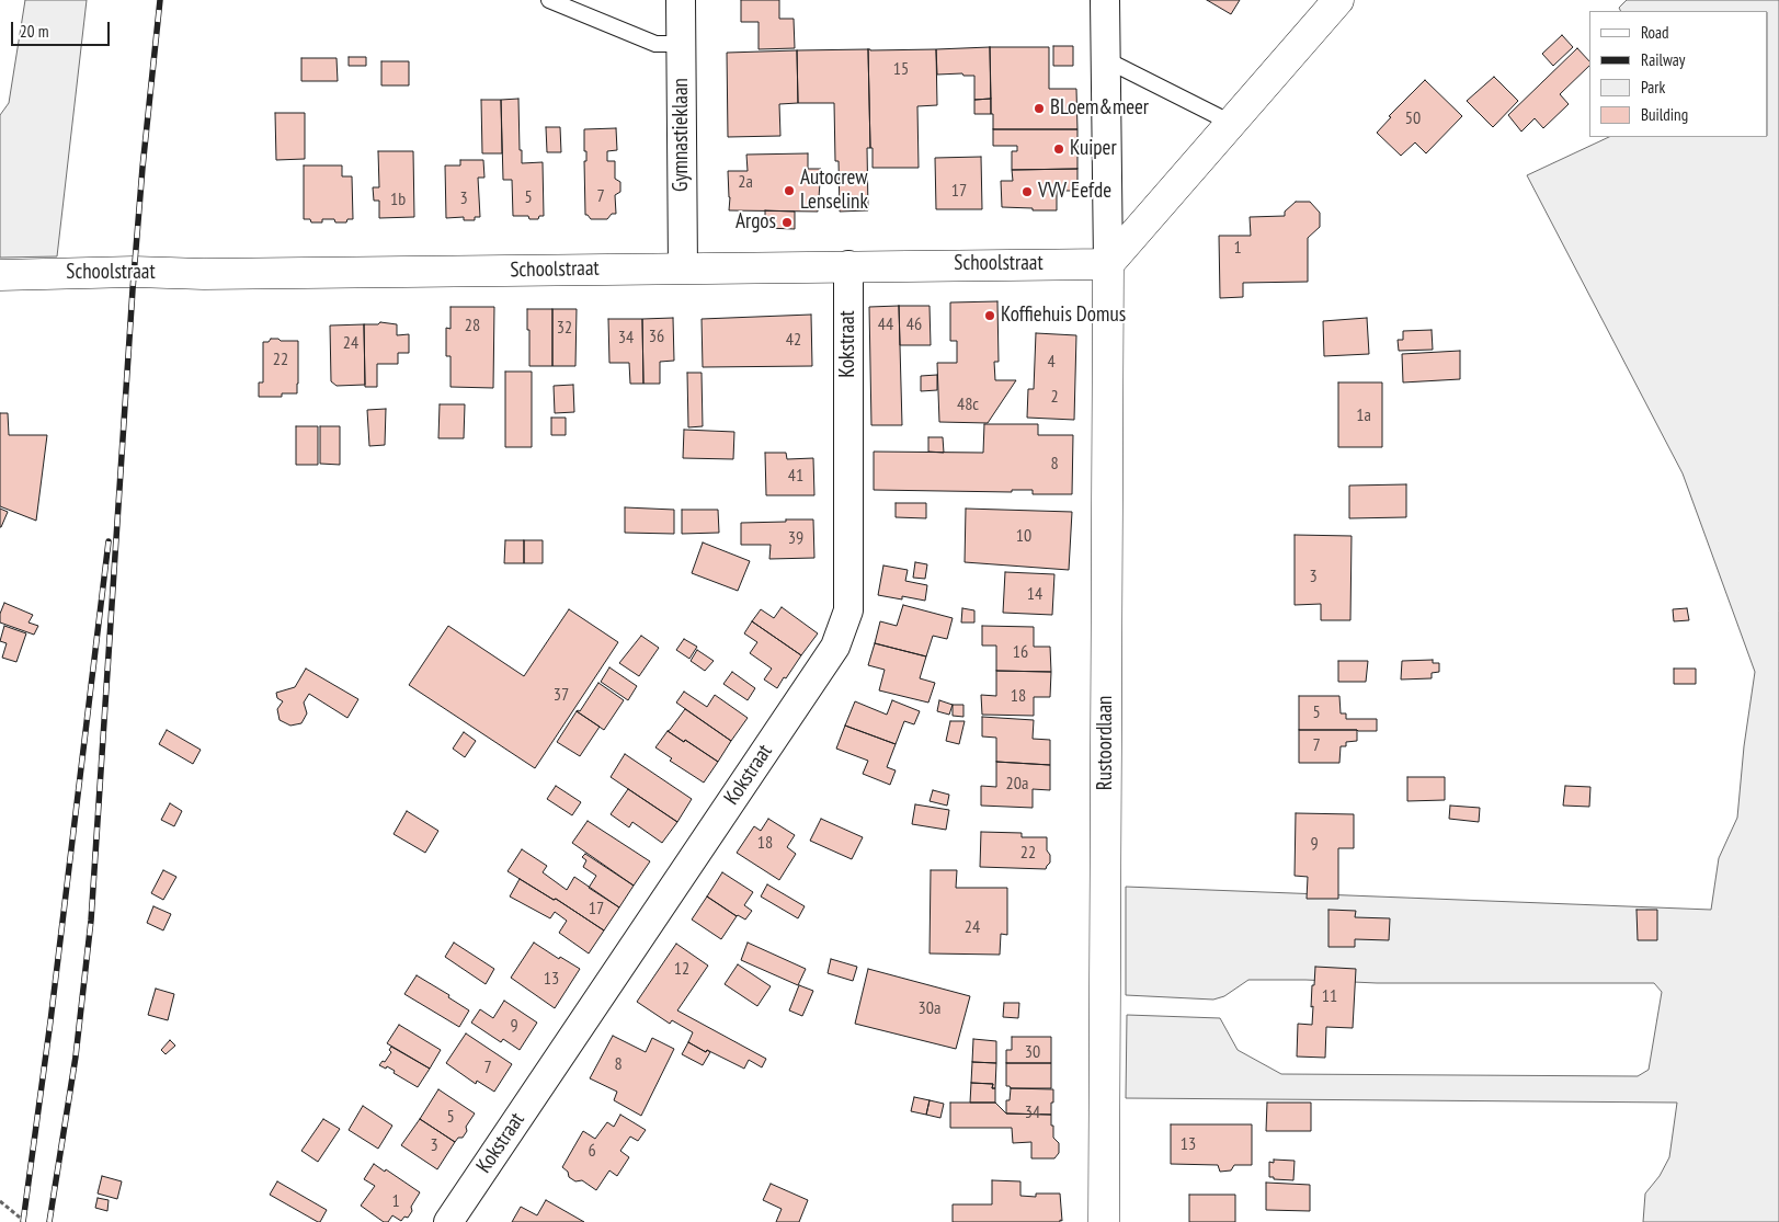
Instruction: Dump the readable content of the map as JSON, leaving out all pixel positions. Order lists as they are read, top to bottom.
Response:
{
  "streets": {
    "street": [
      "Gymnastieklaan",
      "Schoolstraat",
      "Kokstraat",
      "Rustoordlaan"
    ]
  },
  "crossings": [
    ["Gymnastieklaan", "Schoolstraat"],
    ["Schoolstraat", "Kokstraat"],
    ["Schoolstraat", "Rustoordlaan"]
  ],
  "places": [
    "BLoem&meer",
    "Kuiper",
    "Autocrew Lenselink",
    "VVV Eefde",
    "Argos",
    "Koffiehuis Domus"
  ],
  "house_numbers": [
    "15",
    "50",
    "2a",
    "17",
    "7",
    "5",
    "3",
    "1b",
    "1",
    "44",
    "46",
    "28",
    "32",
    "36",
    "34",
    "42",
    "24",
    "22",
    "4",
    "2",
    "48c",
    "1a",
    "8",
    "41",
    "10",
    "39",
    "3",
    "14",
    "16",
    "37",
    "18",
    "5",
    "7",
    "20a",
    "18",
    "9",
    "22",
    "17",
    "24",
    "12",
    "13",
    "11",
    "30a",
    "9",
    "30",
    "8",
    "7",
    "34",
    "5",
    "13",
    "3",
    "6",
    "1"
  ],
  "legend": [
    "Road",
    "Railway",
    "Park",
    "Building"
  ],
  "scale_bar": "20 m"
}
